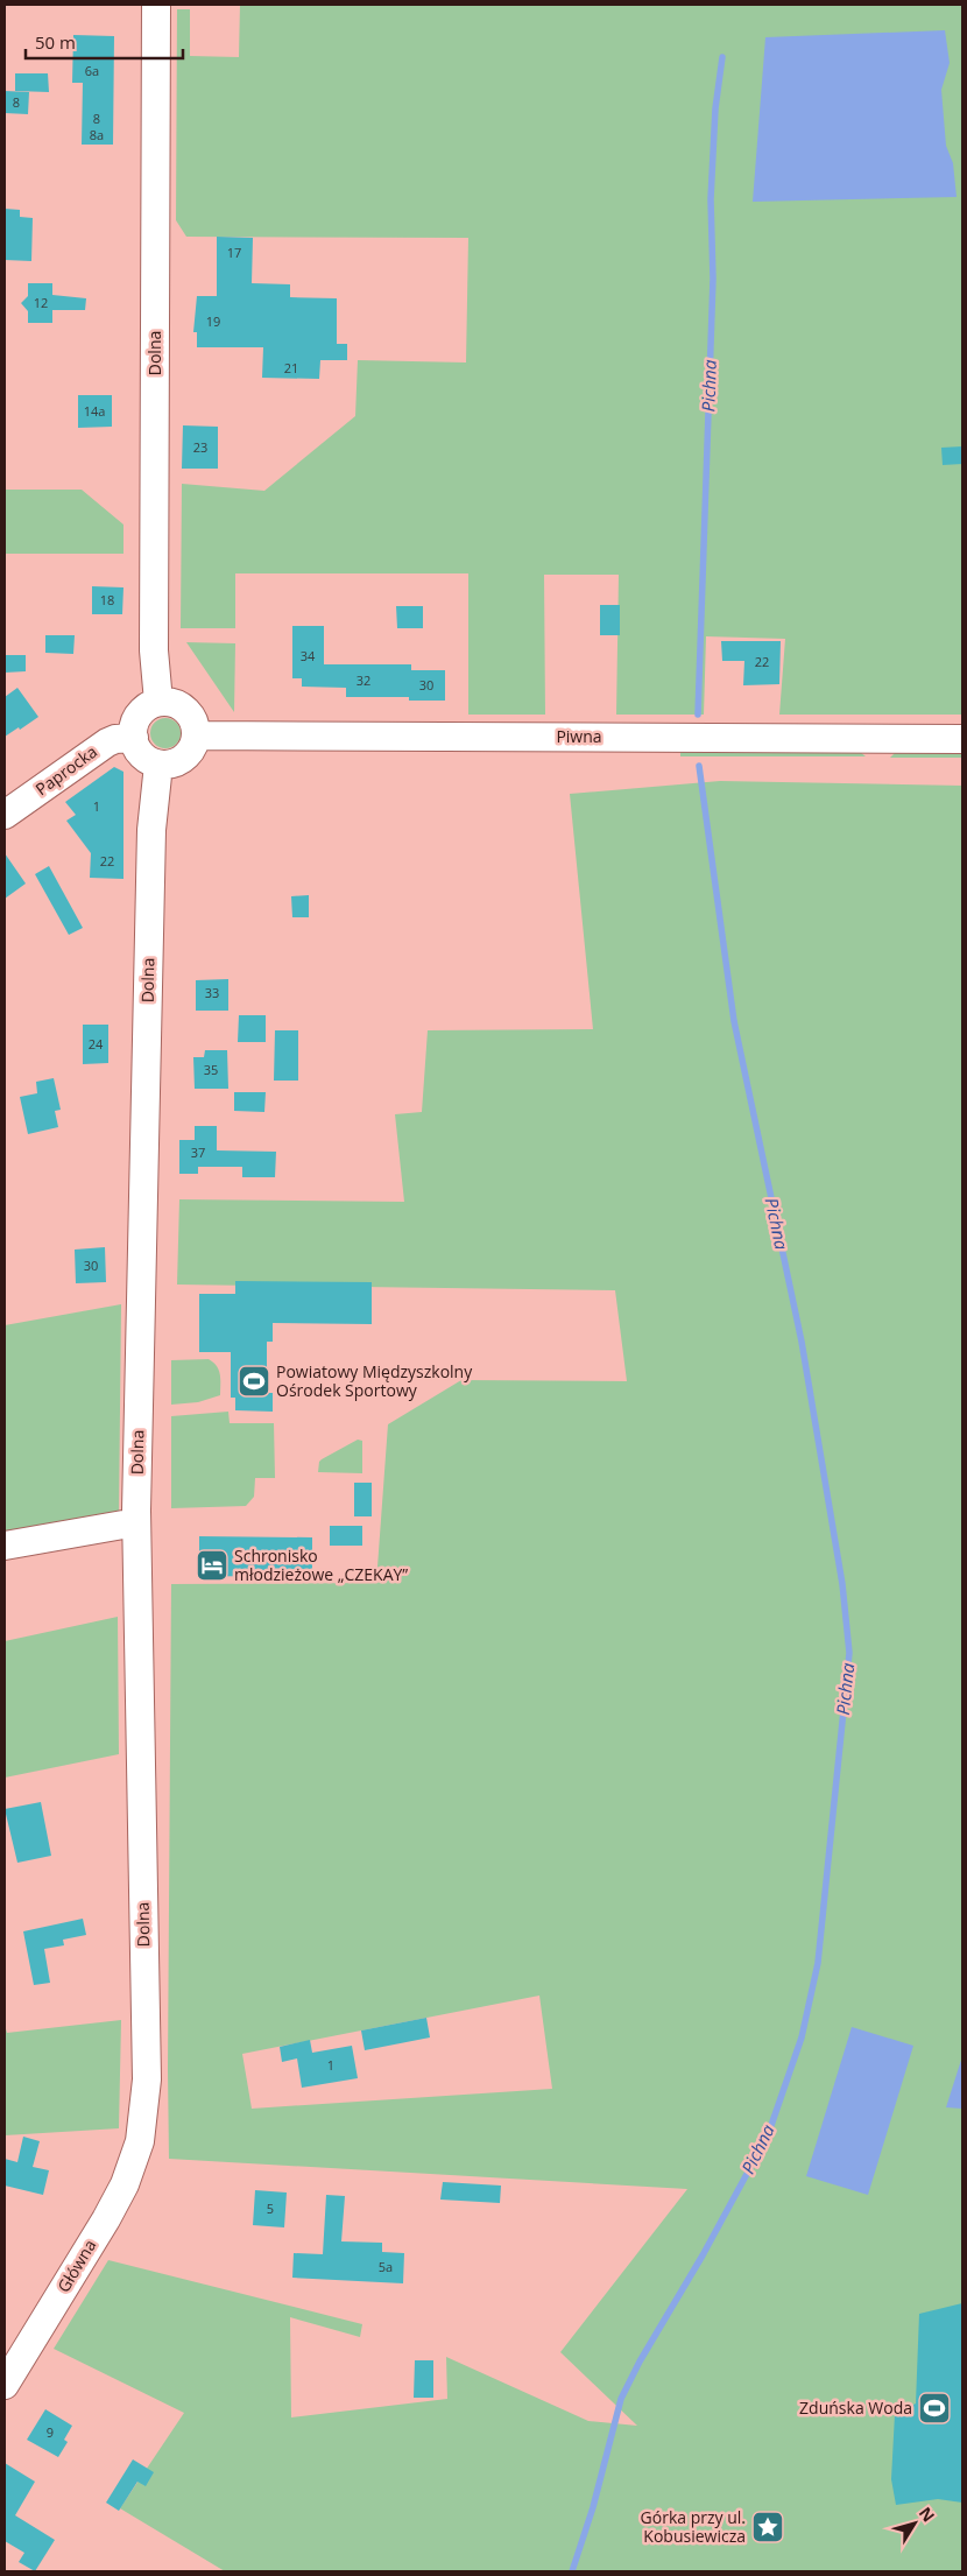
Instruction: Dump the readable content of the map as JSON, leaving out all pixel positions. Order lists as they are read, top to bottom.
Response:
{
  "streets": {
    "street": [
      "Dolna",
      "Piwna",
      "Paprocka",
      "Główna"
    ]
  },
  "crossings": [
    ["Dolna", "Piwna"],
    ["Dolna", "Paprocka"],
    ["Dolna", "Główna"],
    ["Piwna", "Paprocka"]
  ],
  "water": ["Pichna"],
  "places": {
    "sports": ["Powiatowy Międzyszkolny Ośrodek Sportowy", "Zduńska Woda"],
    "hotel": ["Schronisko młodzieżowe „CZEKAY”"],
    "place": ["Górka przy ul. Kobusiewicza"]
  },
  "house_numbers": [
    "6a",
    "8",
    "8",
    "8a",
    "17",
    "12",
    "19",
    "21",
    "14a",
    "23",
    "18",
    "34",
    "22",
    "32",
    "30",
    "1",
    "22",
    "33",
    "24",
    "35",
    "37",
    "30",
    "1",
    "5",
    "5a",
    "9"
  ],
  "scale_bar": "50 m",
  "north": "top right"
}
